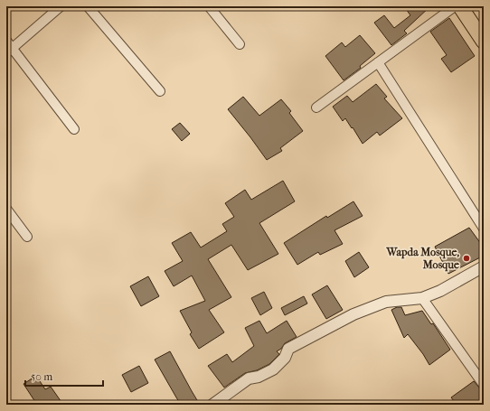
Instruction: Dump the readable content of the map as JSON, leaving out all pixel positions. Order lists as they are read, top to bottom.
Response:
{
  "places": ["Wapda Mosque, Mosque"],
  "scale_bar": "50 m"
}
